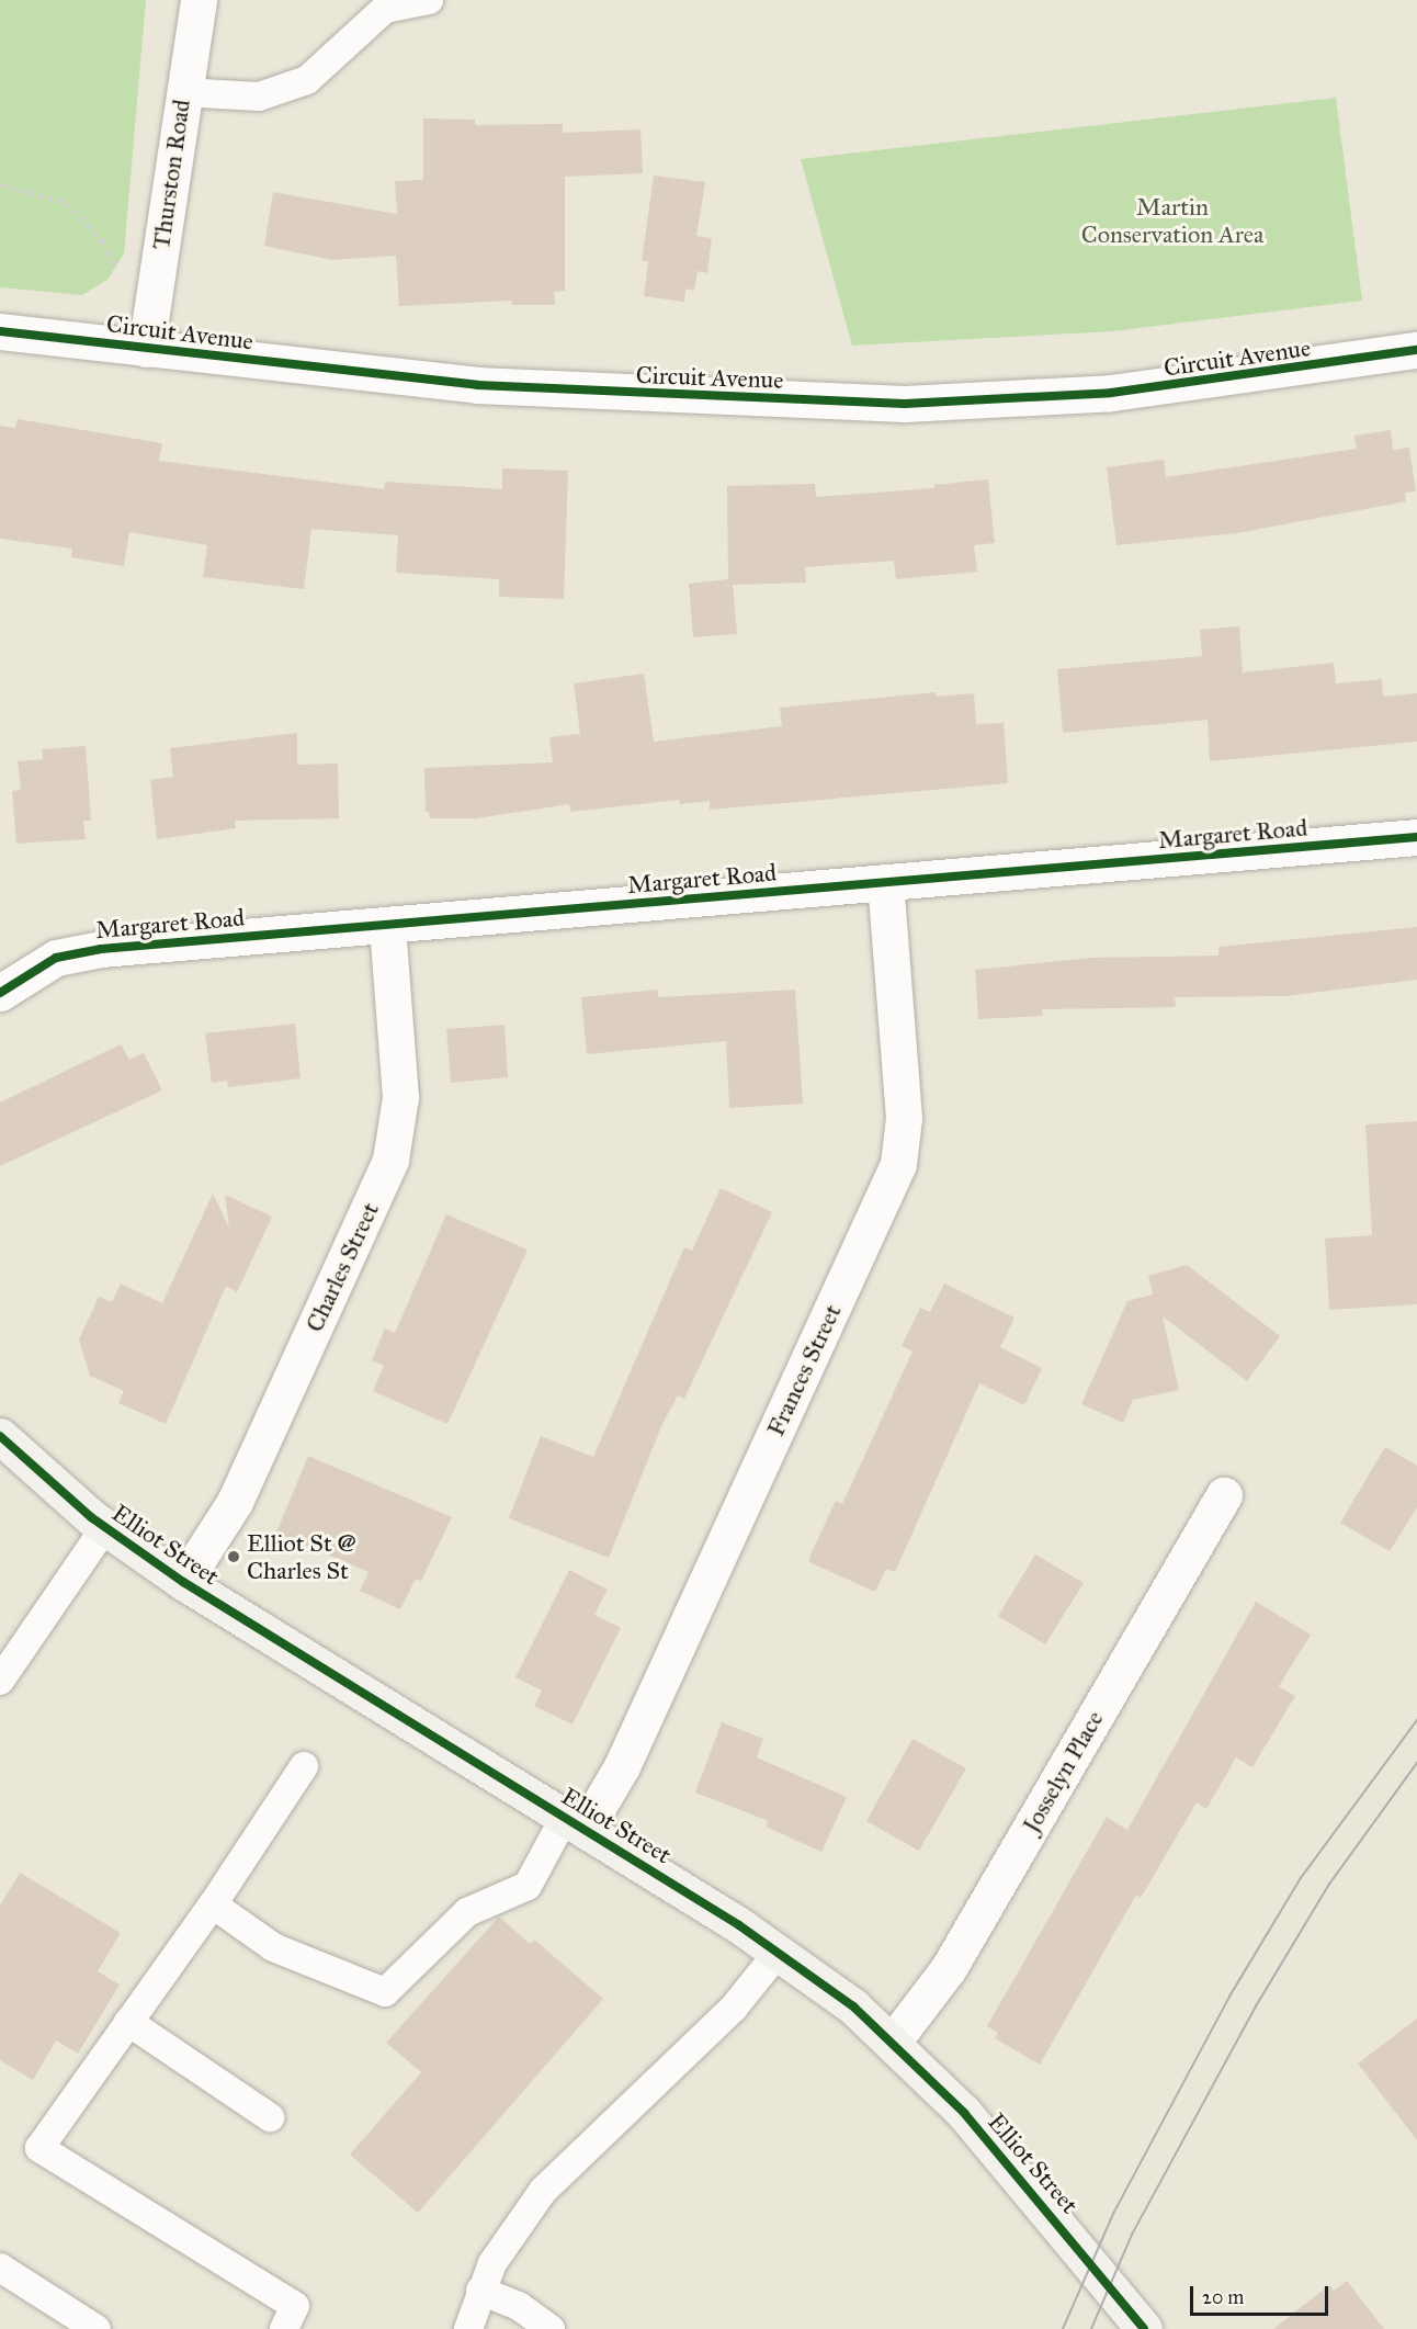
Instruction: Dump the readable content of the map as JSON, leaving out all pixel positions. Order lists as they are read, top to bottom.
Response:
{
  "streets": {
    "street": [
      "Thurston Road",
      "Circuit Avenue",
      "Margaret Road",
      "Charles Street",
      "Frances Street",
      "Elliot Street",
      "Josselyn Place"
    ]
  },
  "crossings": [
    ["Thurston Road", "Circuit Avenue"],
    ["Margaret Road", "Charles Street"],
    ["Margaret Road", "Frances Street"],
    ["Charles Street", "Elliot Street"],
    ["Frances Street", "Elliot Street"],
    ["Elliot Street", "Josselyn Place"]
  ],
  "parks": ["Martin Conservation Area"],
  "places": ["Elliot St @ Charles St"],
  "scale_bar": "20 m"
}
